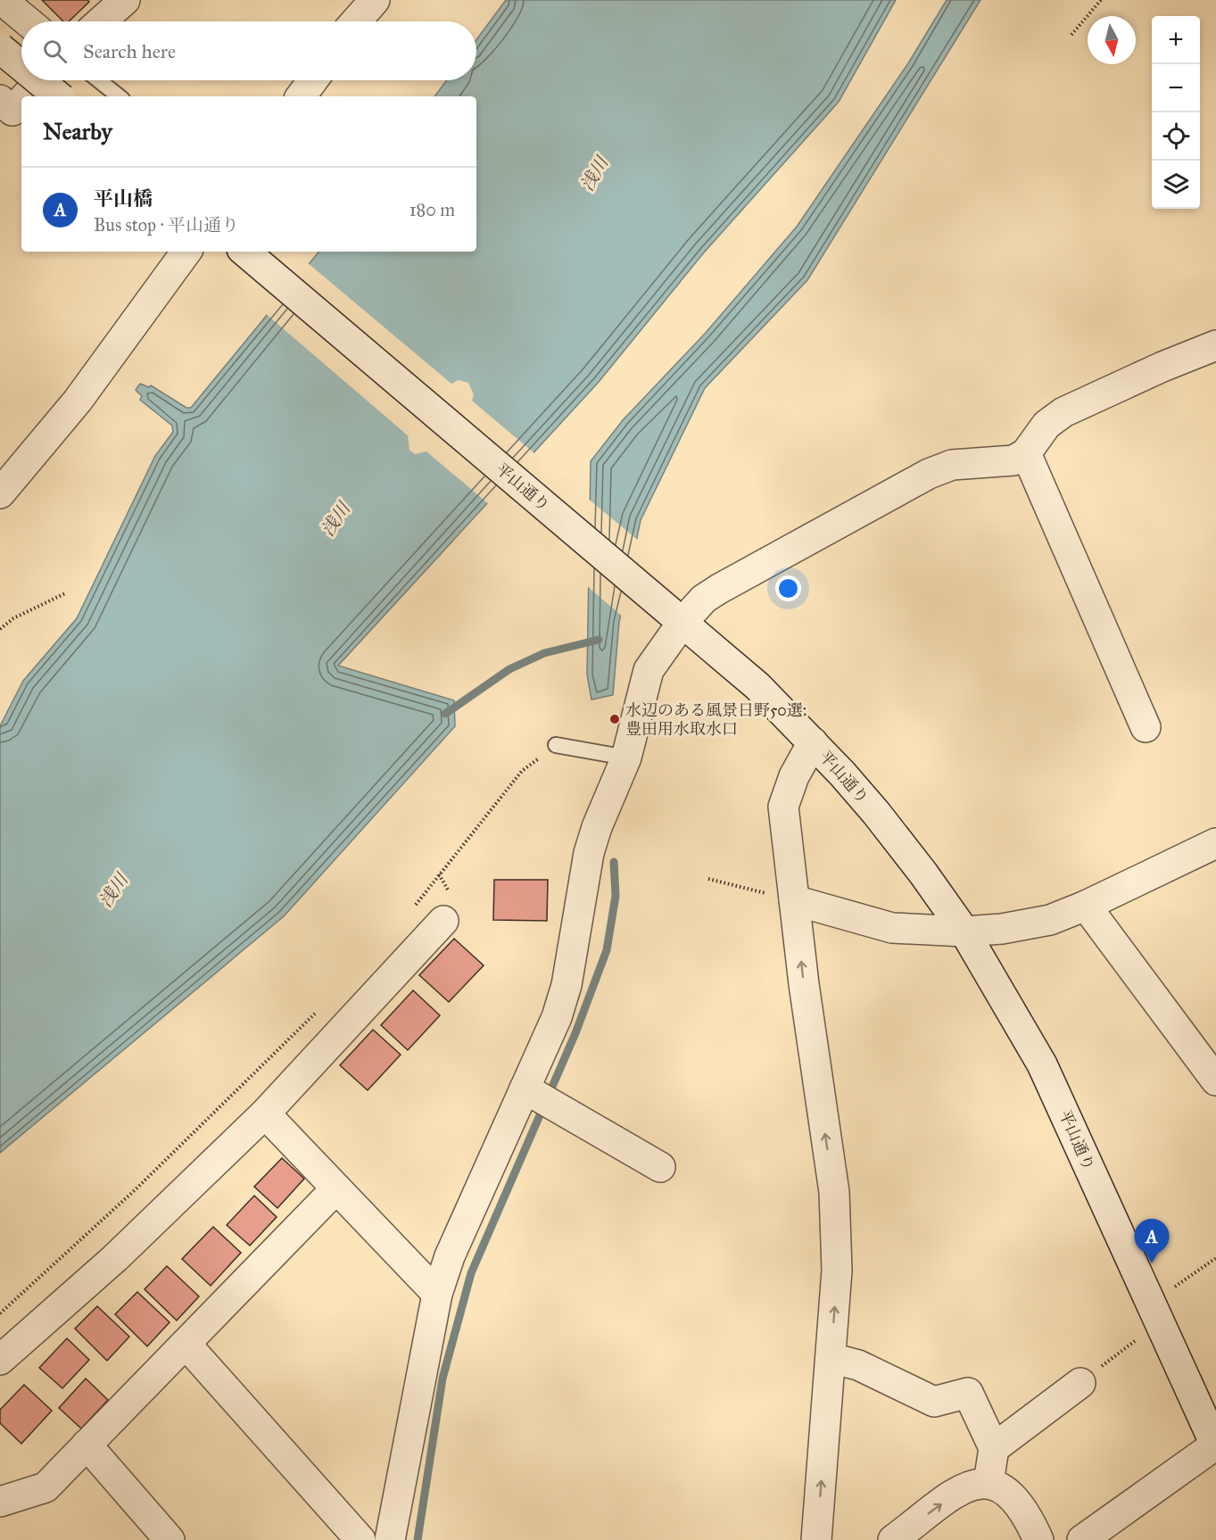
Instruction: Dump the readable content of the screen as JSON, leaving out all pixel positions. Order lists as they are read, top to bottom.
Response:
{
  "streets": {
    "street": ["平山通り"]
  },
  "water": ["浅川"],
  "places": ["水辺のある風景日野50選: 豊田用水取水口"],
  "north": "bottom",
  "page": {
    "map_buttons": ["+", "−"],
    "search": "Search here",
    "heading": "Nearby",
    "list": [
      {
        "mark": "A",
        "name": "平山橋",
        "note": "Bus stop · 平山通り",
        "value": "180 m"
      }
    ],
    "pins": "A"
  }
}
